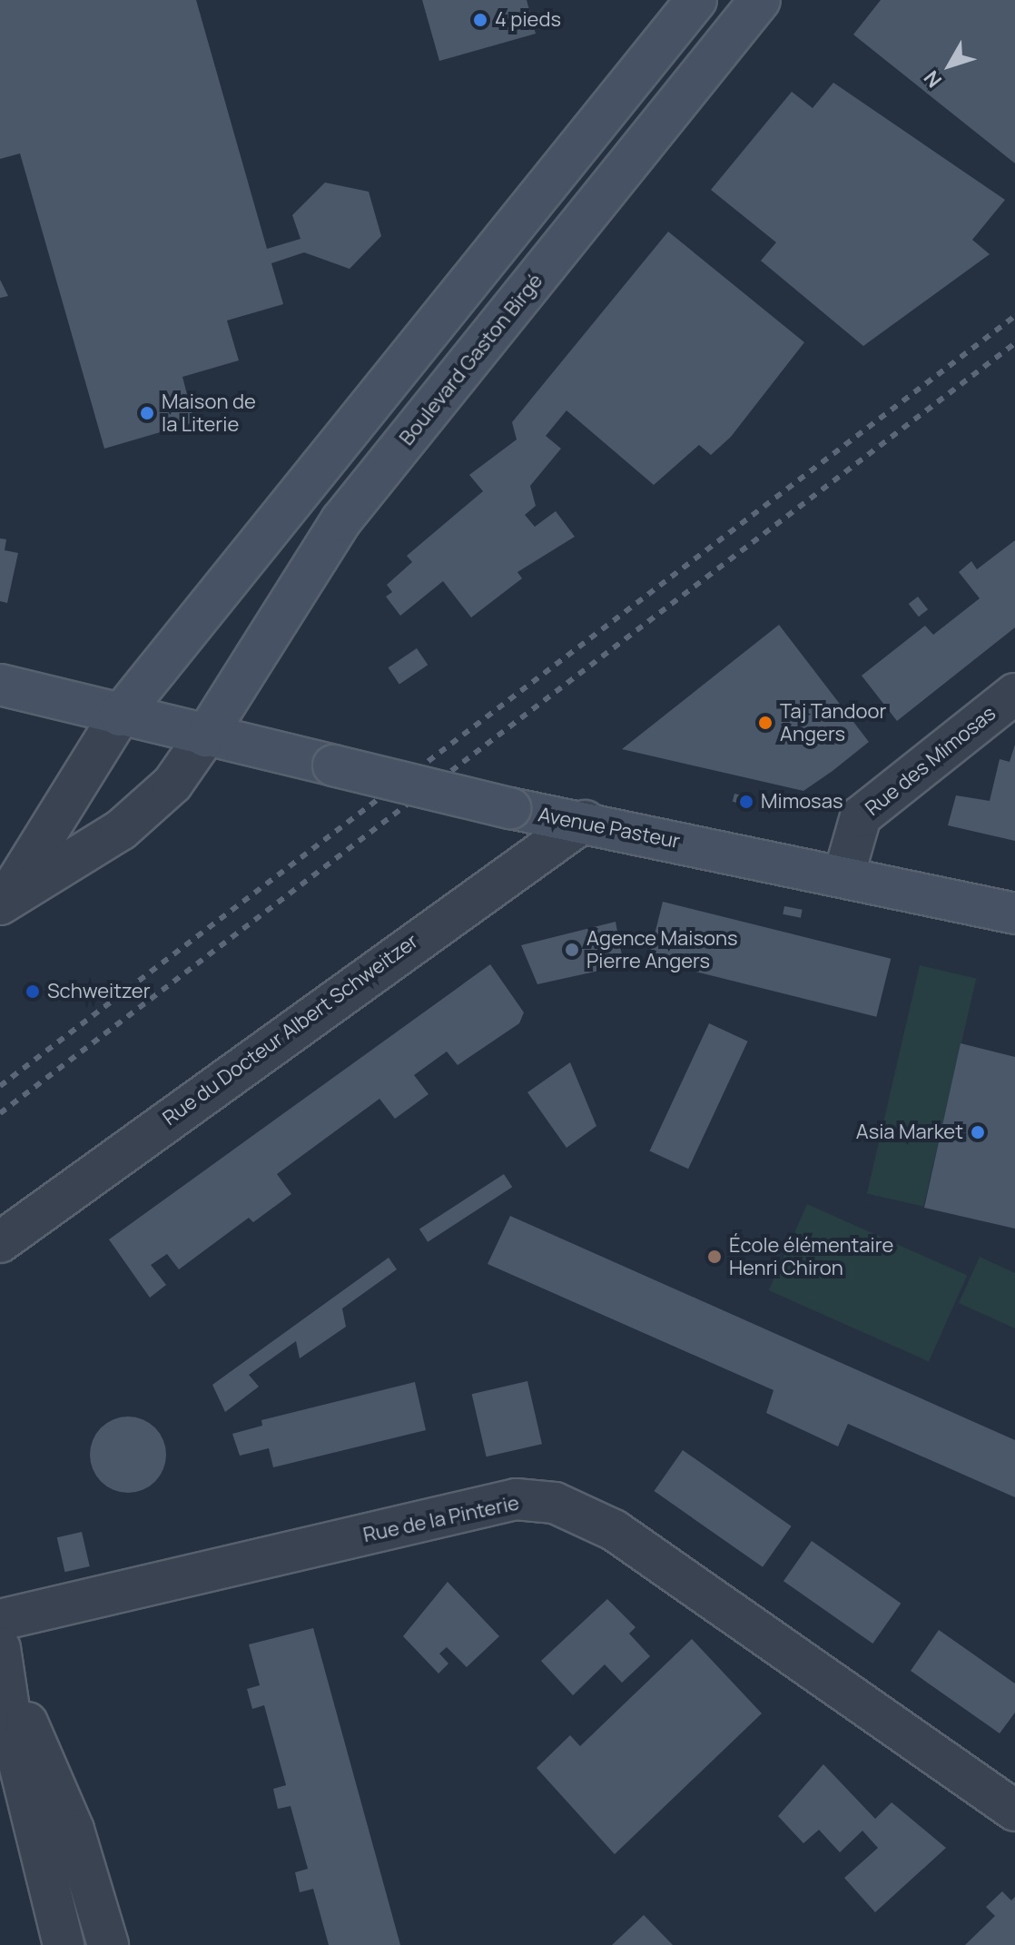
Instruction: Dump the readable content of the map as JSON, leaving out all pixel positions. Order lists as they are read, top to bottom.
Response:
{
  "streets": {
    "main road": ["Boulevard Gaston Birgé", "Avenue Pasteur"],
    "street": ["Rue des Mimosas", "Rue du Docteur Albert Schweitzer", "Rue de la Pinterie"]
  },
  "crossings": [
    ["Boulevard Gaston Birgé", "Avenue Pasteur"],
    ["Rue des Mimosas", "Avenue Pasteur"],
    ["Avenue Pasteur", "Rue du Docteur Albert Schweitzer"]
  ],
  "places": [
    "4 pieds",
    "Maison de la Literie",
    "Taj Tandoor Angers",
    "Mimosas",
    "Agence Maisons Pierre Angers",
    "Schweitzer",
    "Asia Market",
    "École élémentaire Henri Chiron"
  ],
  "north": "bottom left"
}
